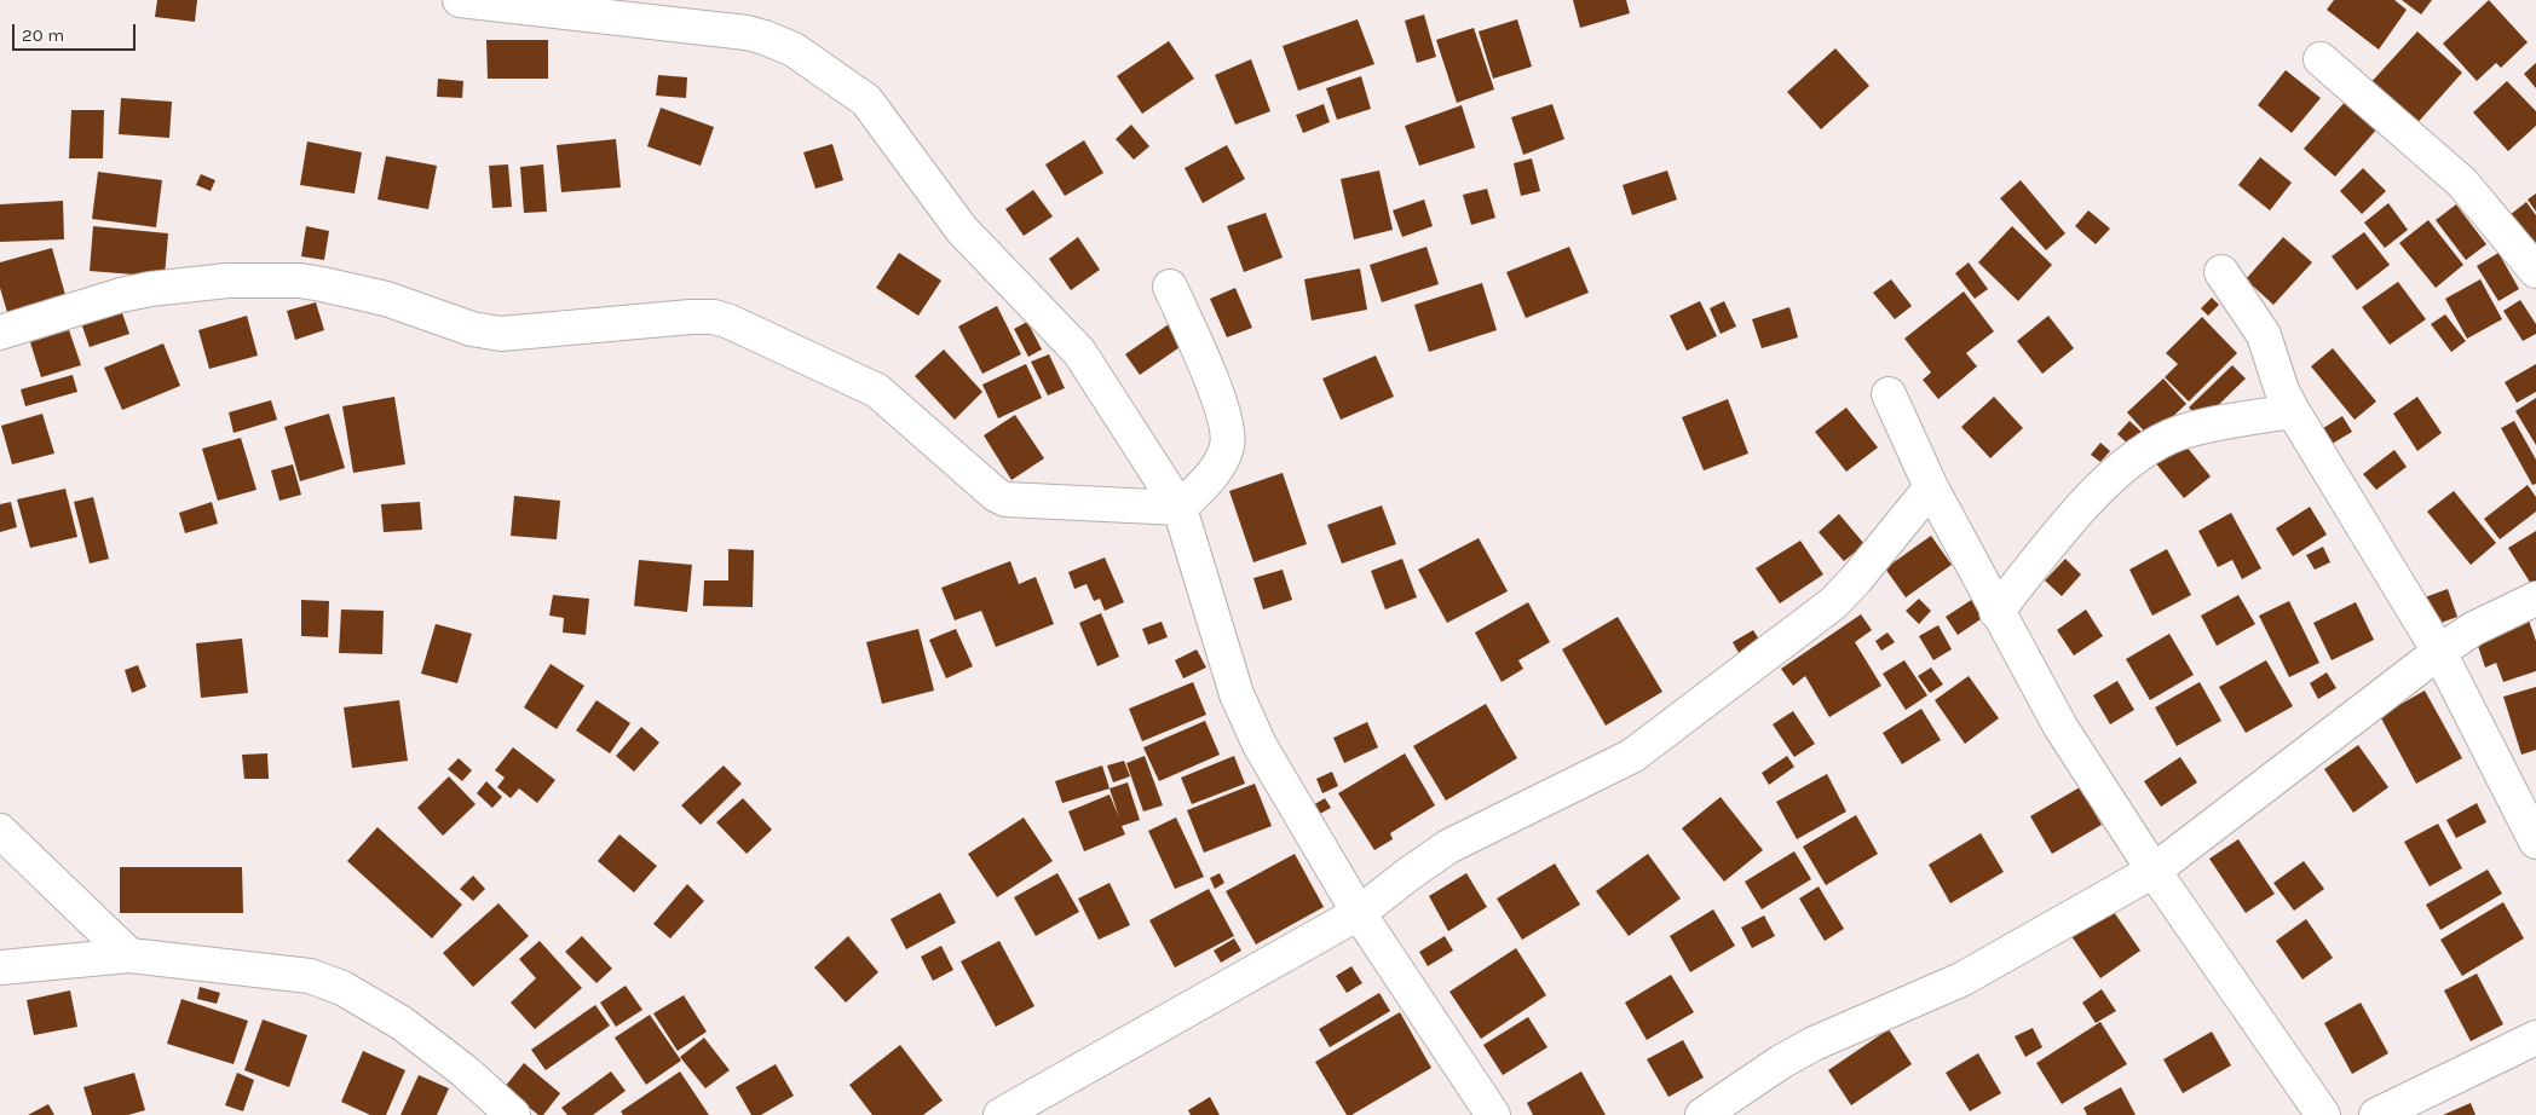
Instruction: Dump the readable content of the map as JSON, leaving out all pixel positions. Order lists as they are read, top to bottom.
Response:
{
  "scale_bar": "20 m"
}
